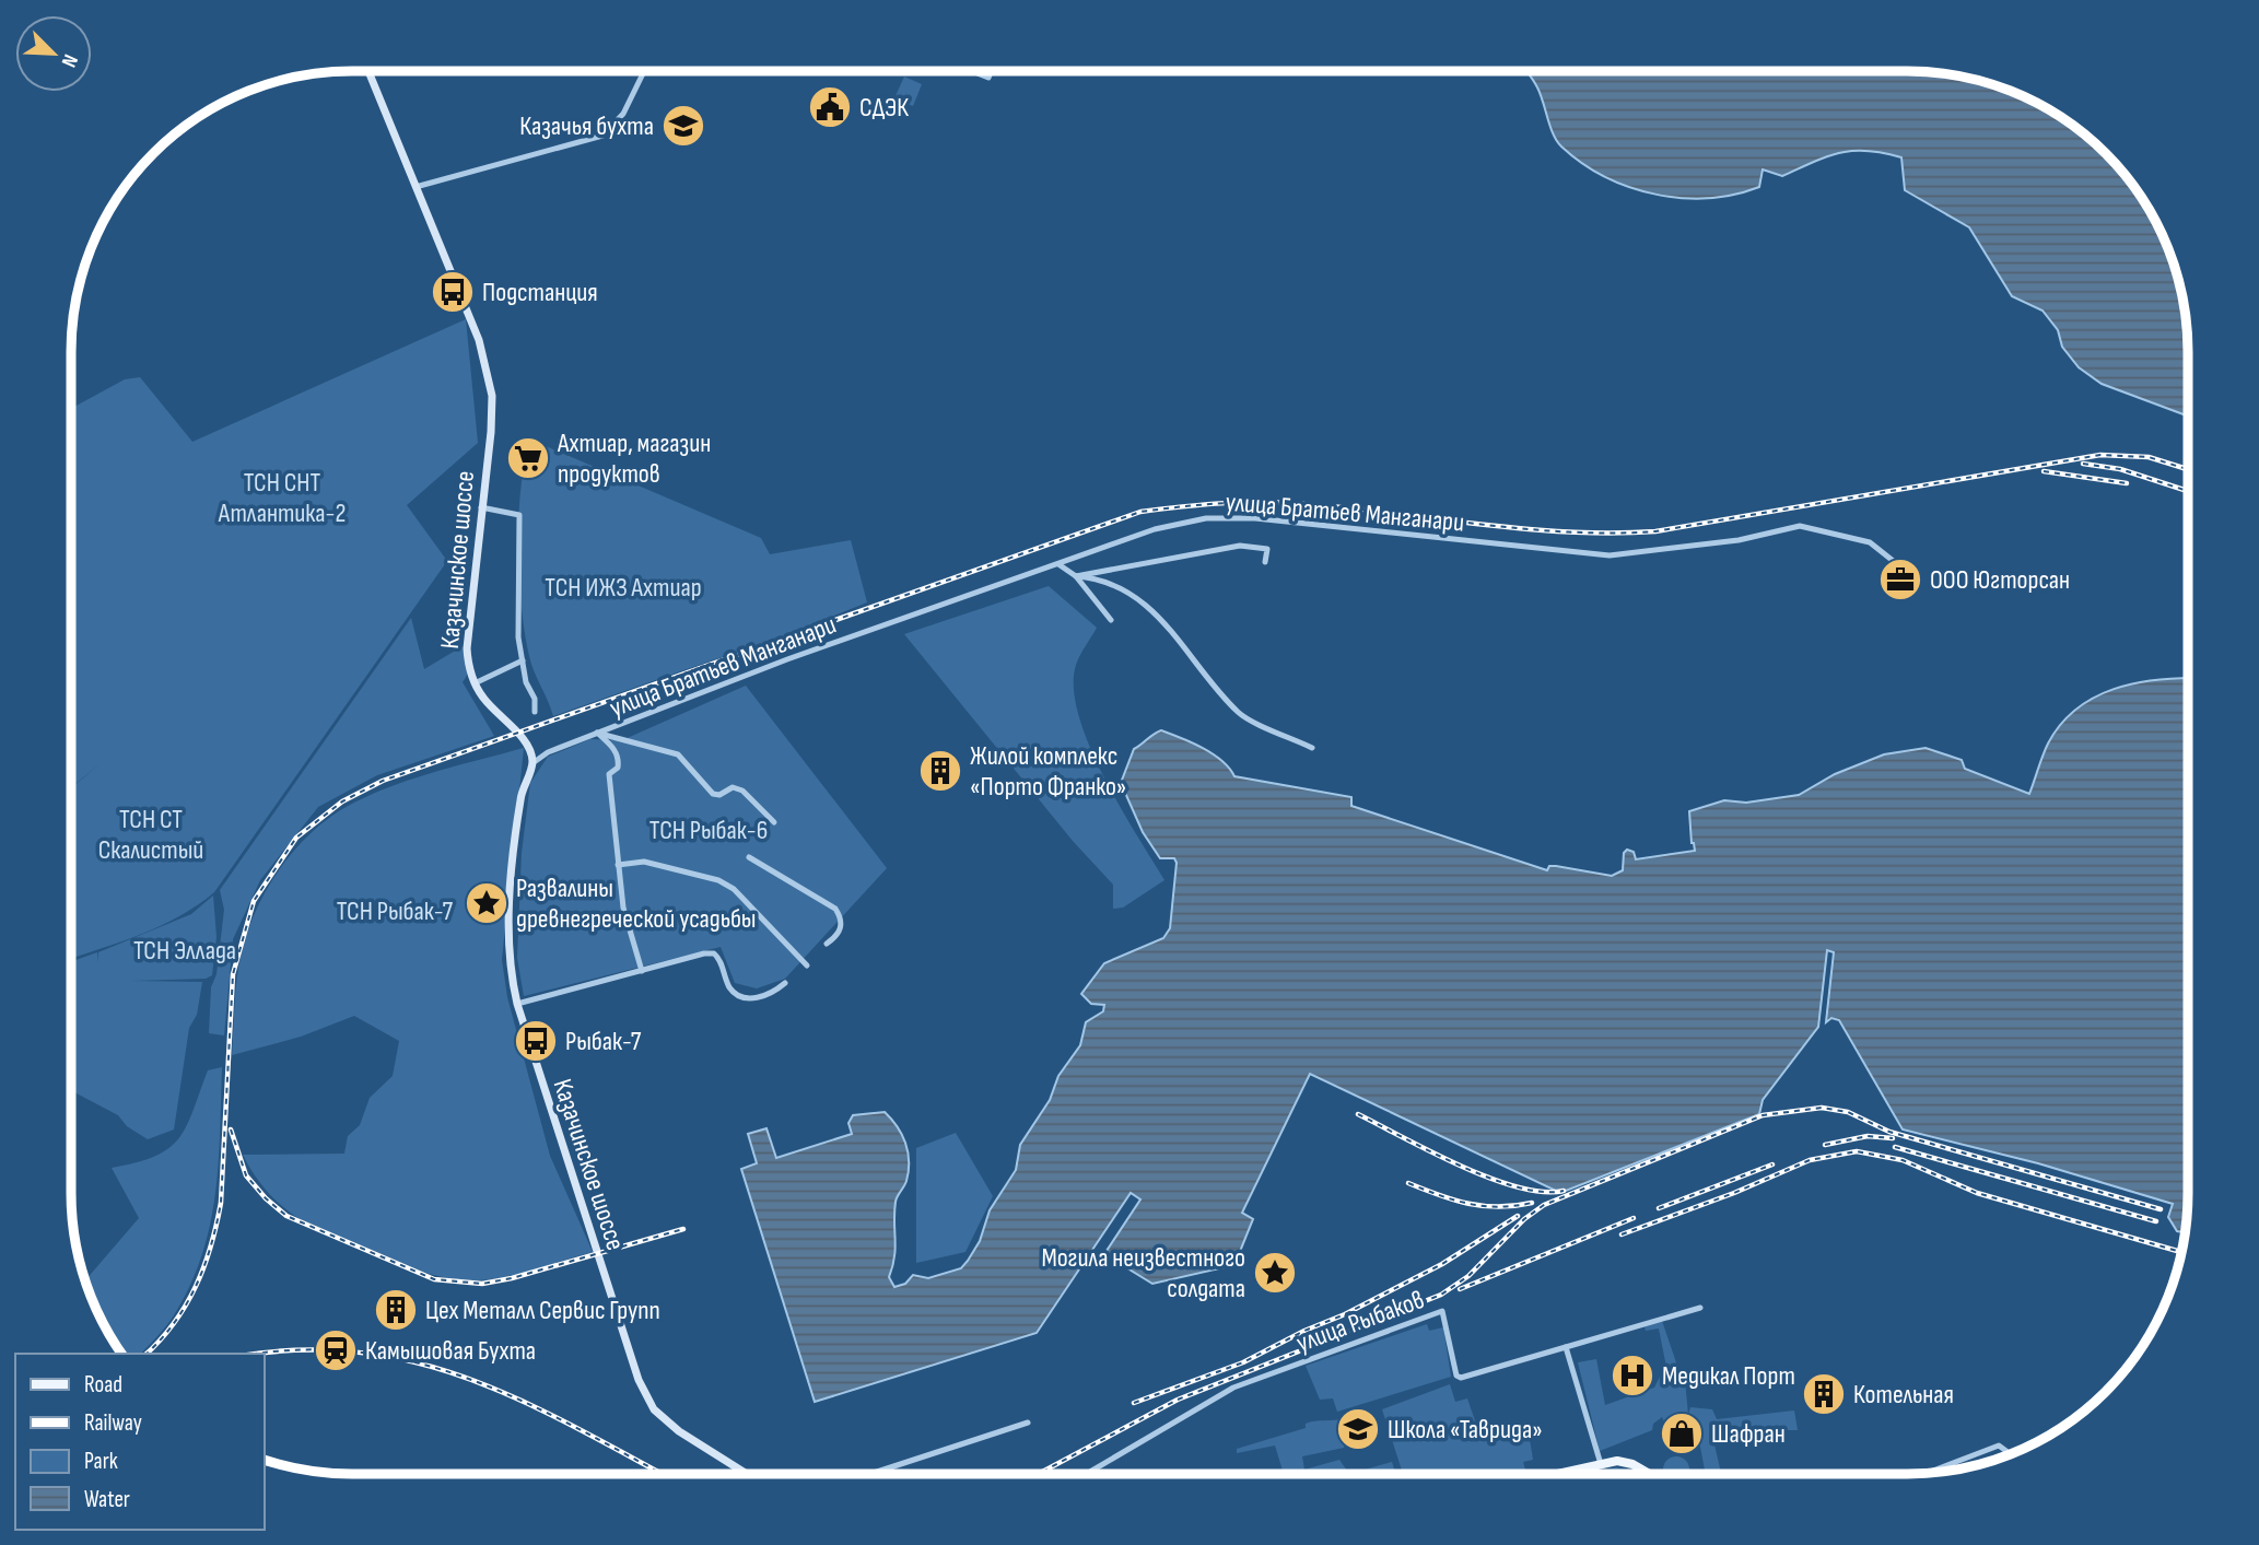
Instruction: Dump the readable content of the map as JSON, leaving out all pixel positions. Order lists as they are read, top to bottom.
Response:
{
  "streets": {
    "main road": ["Казачинское шоссе"],
    "street": ["улица Братьев Манганари", "улица Рыбаков"]
  },
  "crossings": [
    ["улица Братьев Манганари", "Казачинское шоссе"]
  ],
  "parks": [
    "ТСН СНТ Атлантика-2",
    "ТСН ИЖЗ Ахтиар",
    "ТСН СТ Скалистый",
    "ТСН Рыбак-6",
    "ТСН Рыбак-7",
    "ТСН Эллада"
  ],
  "places": {
    "public building": ["СДЭК"],
    "school or university": ["Казачья бухта", "Школа «Таврида»"],
    "bus stop": ["Подстанция", "Рыбак-7"],
    "supermarket": ["Ахтиар, магазин продуктов"],
    "office": ["ООО Югторсан"],
    "building": ["Жилой комплекс «Порто Франко»", "Цех Металл Сервис Групп", "Котельная"],
    "place": ["Развалины древнегреческой усадьбы", "Могила неизвестного солдата"],
    "station": ["Камышовая Бухта"],
    "hospital": ["Медикал Порт"],
    "shop": ["Шафран"]
  },
  "legend": [
    "Road",
    "Railway",
    "Park",
    "Water"
  ],
  "north": "bottom right"
}
